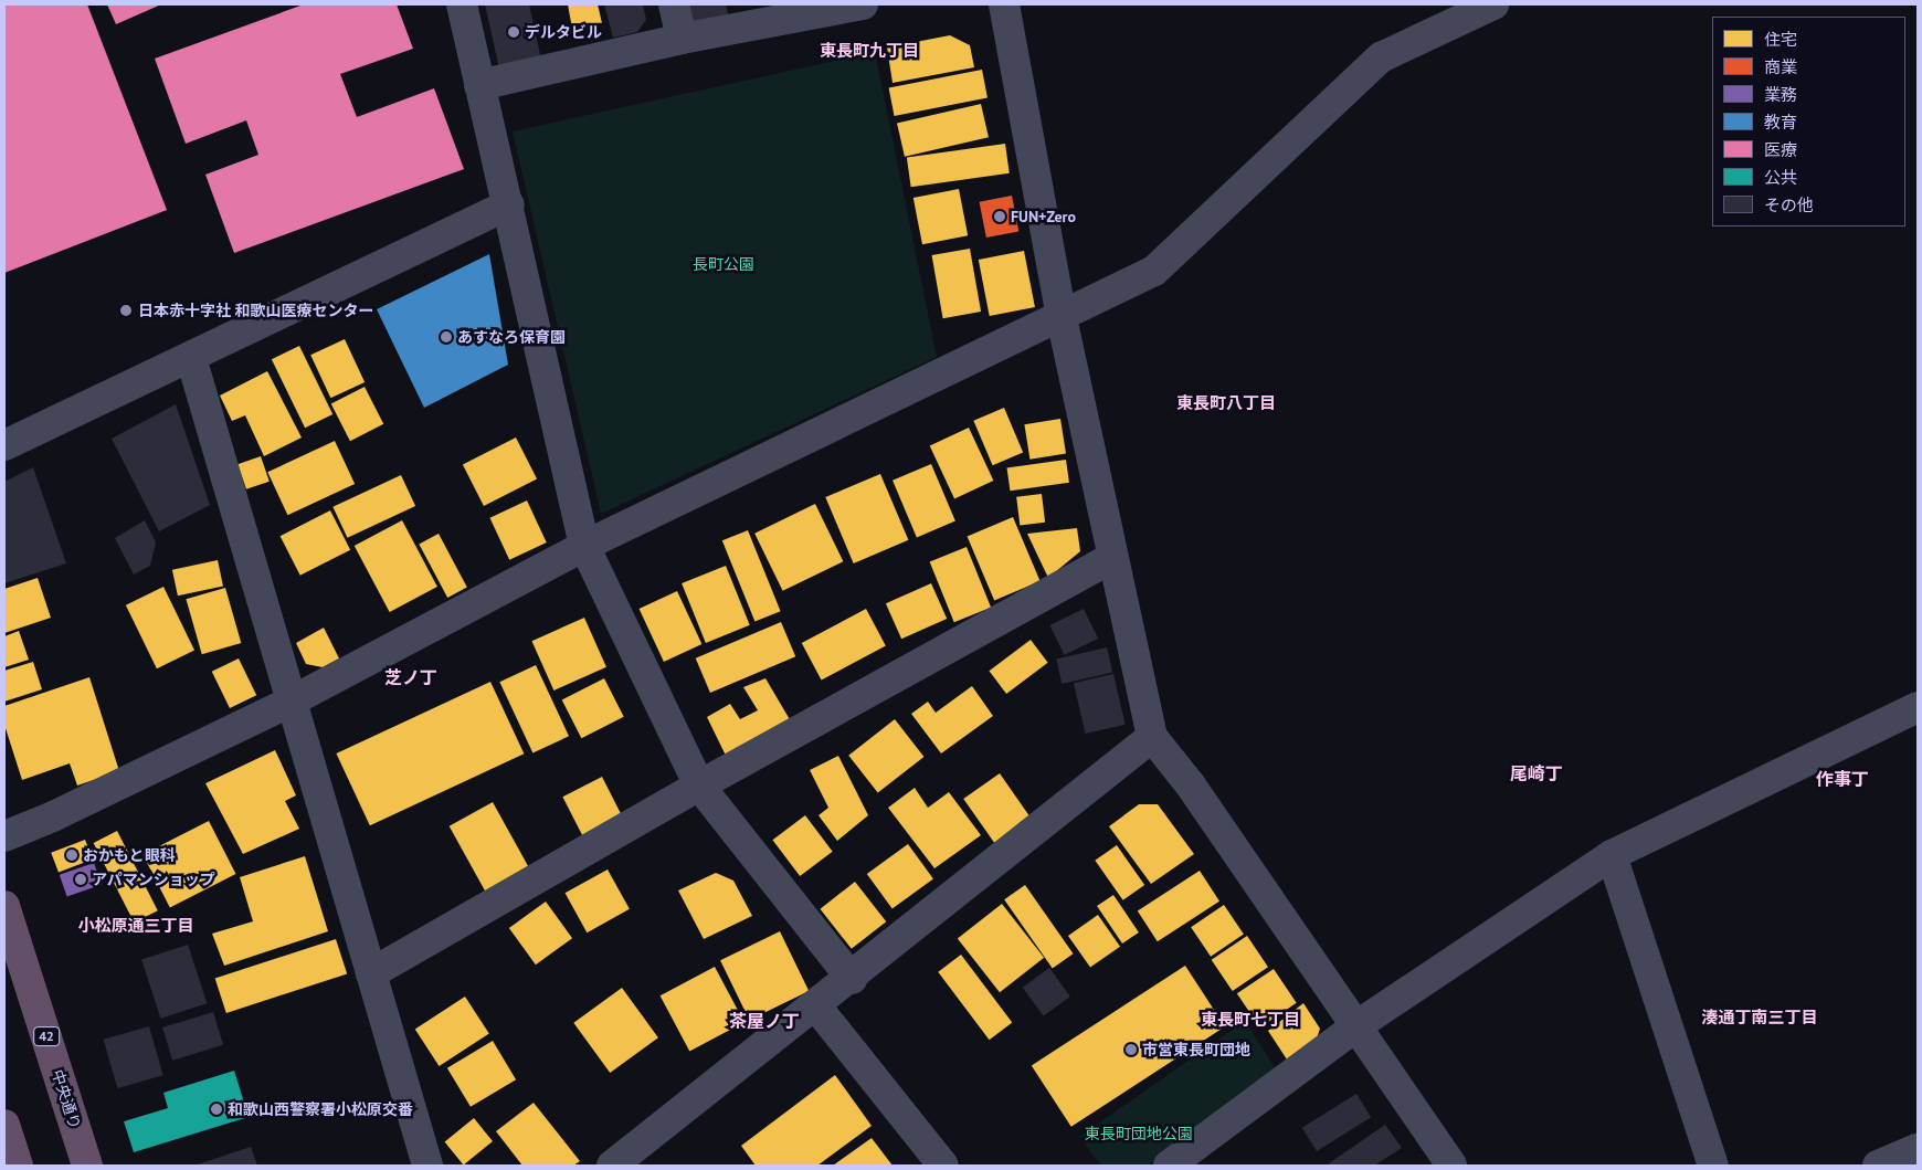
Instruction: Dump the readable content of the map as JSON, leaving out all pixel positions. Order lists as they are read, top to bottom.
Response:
{
  "streets": {
    "highway": ["42", "中央通り"]
  },
  "districts": [
    "東長町九丁目",
    "東長町八丁目",
    "芝ノ丁",
    "尾崎丁",
    "作事丁",
    "小松原通三丁目",
    "湊通丁南三丁目",
    "東長町七丁目",
    "茶屋ノ丁"
  ],
  "parks": ["長町公園", "東長町団地公園"],
  "places": [
    "デルタビル",
    "FUN+Zero",
    "日本赤十字社 和歌山医療センター",
    "あすなろ保育園",
    "おかもと眼科",
    "アパマンショップ",
    "市営東長町団地",
    "和歌山西警察署小松原交番"
  ],
  "legend": [
    "住宅",
    "商業",
    "業務",
    "教育",
    "医療",
    "公共",
    "その他"
  ]
}
